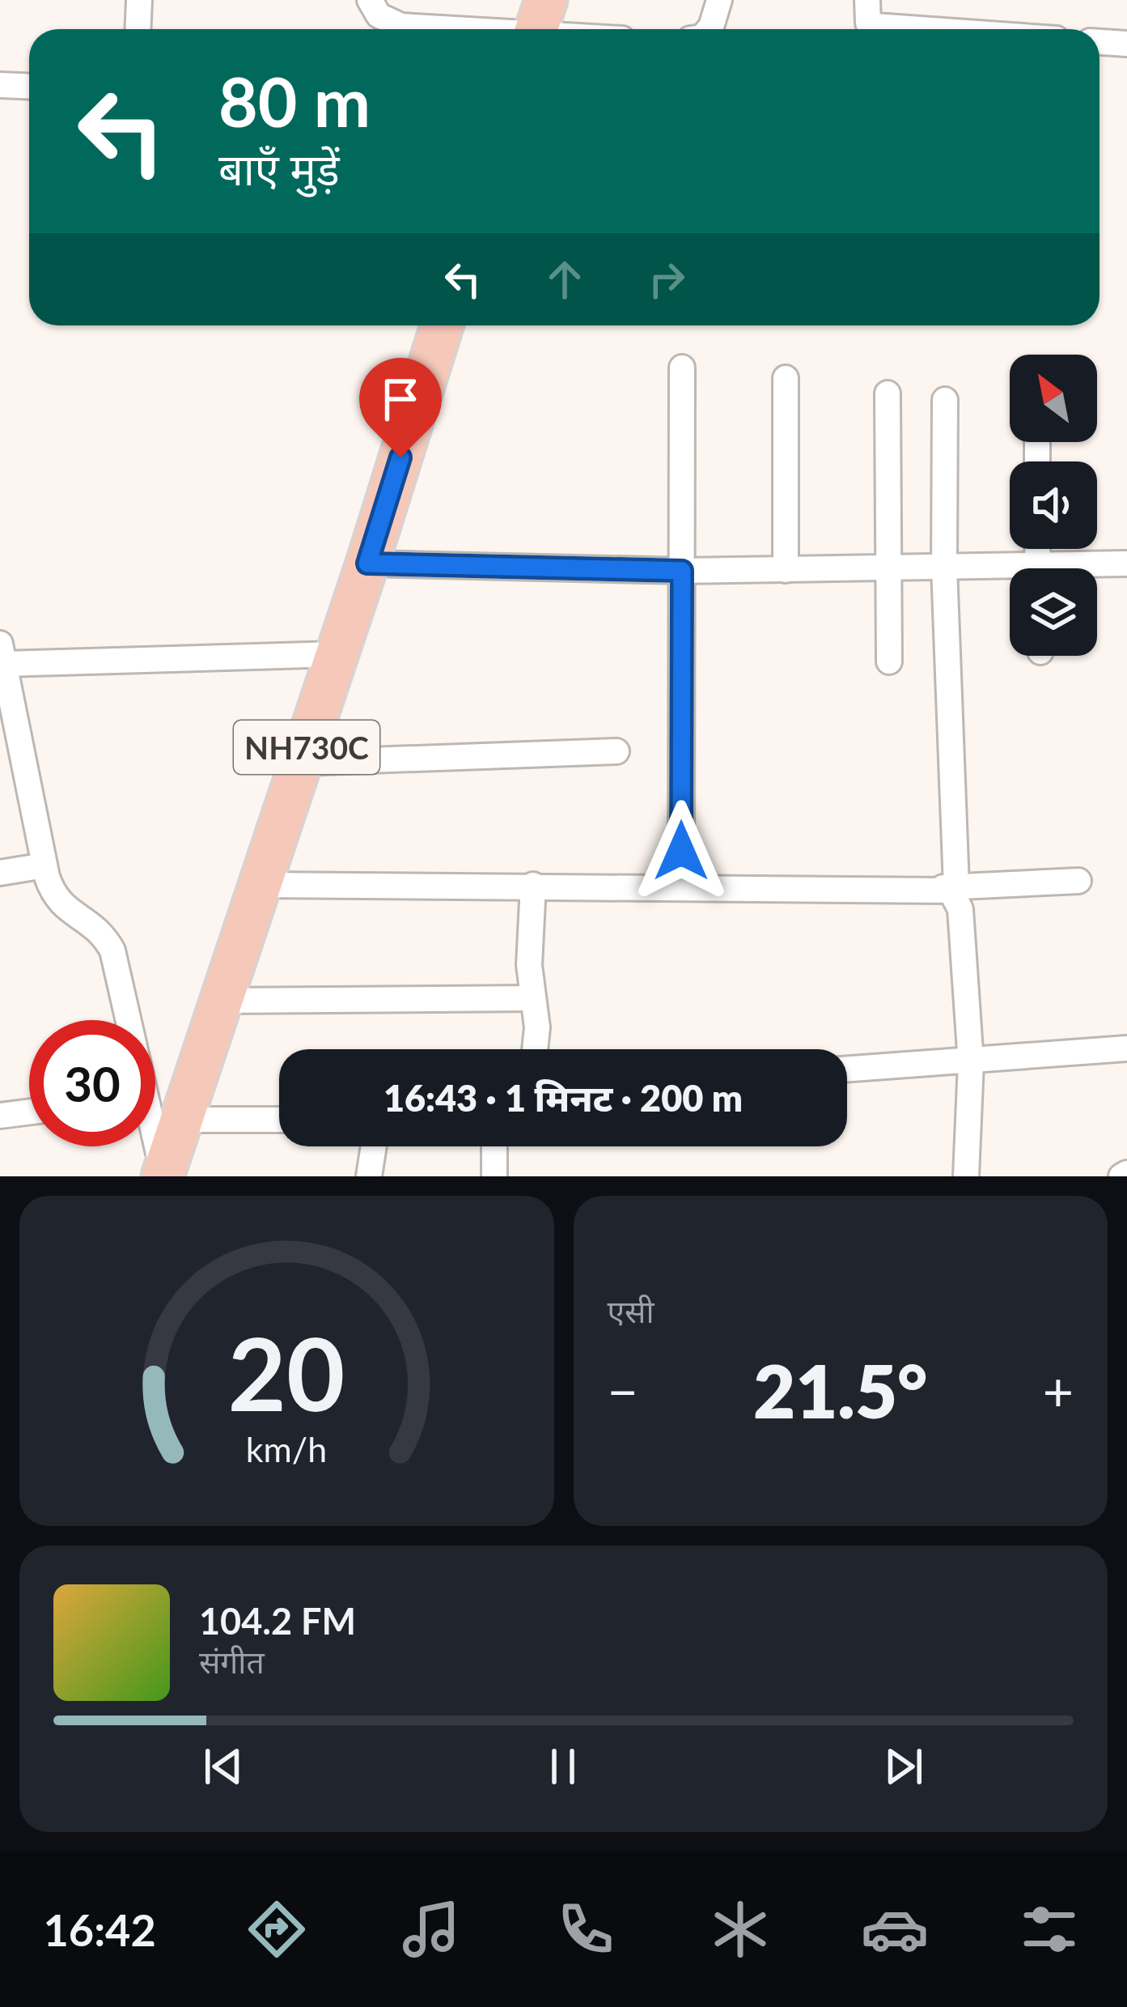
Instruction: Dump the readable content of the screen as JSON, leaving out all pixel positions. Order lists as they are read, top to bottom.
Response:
{
  "streets": {
    "highway": ["NH730C"]
  },
  "north": "top left",
  "page": {
    "turn": ["80 m", "बाएँ मुड़ें"],
    "limit": "30",
    "trip": "16:43 · 1 मिनट · 200 m",
    "tile": "एसी",
    "heat": ["−", "21.5°", "+"],
    "song": ["104.2 FM", "संगीत"],
    "tabs": "16:42",
    "gauge": ["20", "km/h"]
  }
}
